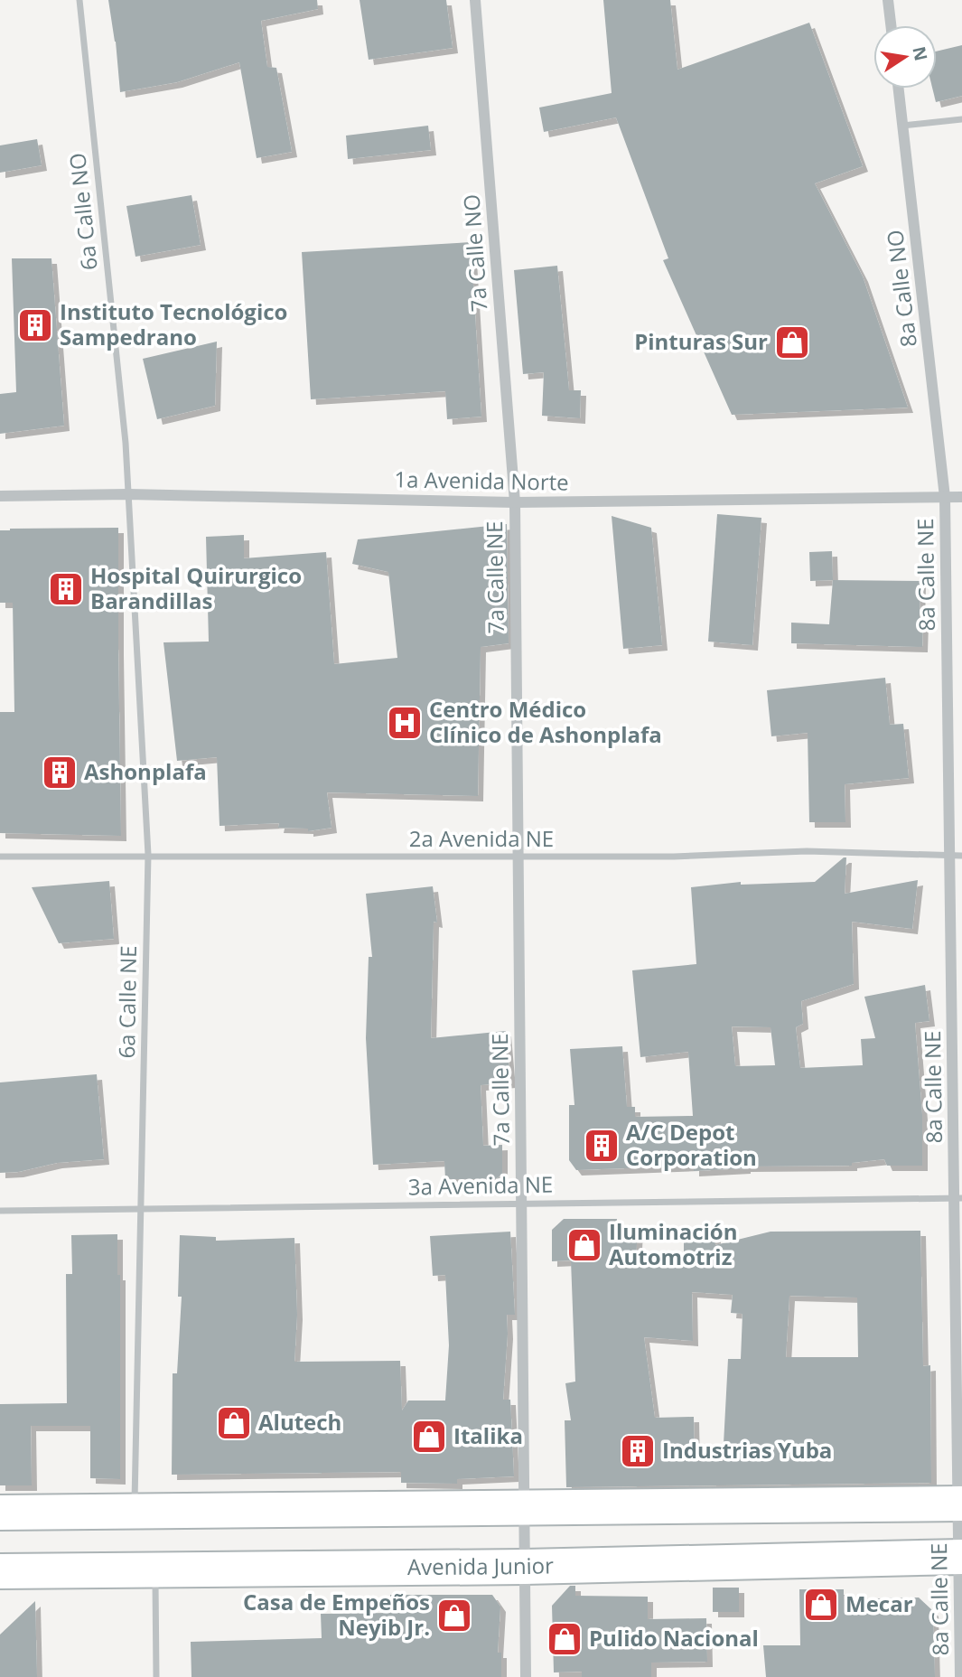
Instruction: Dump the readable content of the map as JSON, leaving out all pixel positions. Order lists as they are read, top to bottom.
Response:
{
  "streets": {
    "main road": ["Avenida Junior"],
    "street": [
      "6a Calle NO",
      "7a Calle NO",
      "8a Calle NO",
      "1a Avenida Norte",
      "8a Calle NE",
      "7a Calle NE",
      "2a Avenida NE",
      "6a Calle NE",
      "3a Avenida NE"
    ]
  },
  "crossings": [
    ["6a Calle NO", "1a Avenida Norte"],
    ["6a Calle NO", "6a Calle NE"],
    ["7a Calle NO", "1a Avenida Norte"],
    ["7a Calle NO", "7a Calle NE"],
    ["8a Calle NO", "1a Avenida Norte"],
    ["8a Calle NO", "8a Calle NE"],
    ["1a Avenida Norte", "8a Calle NE"],
    ["1a Avenida Norte", "7a Calle NE"],
    ["1a Avenida Norte", "6a Calle NE"],
    ["8a Calle NE", "2a Avenida NE"],
    ["8a Calle NE", "3a Avenida NE"],
    ["8a Calle NE", "Avenida Junior"],
    ["7a Calle NE", "2a Avenida NE"],
    ["7a Calle NE", "3a Avenida NE"],
    ["7a Calle NE", "Avenida Junior"],
    ["2a Avenida NE", "6a Calle NE"],
    ["6a Calle NE", "3a Avenida NE"]
  ],
  "places": {
    "building": [
      "Instituto Tecnológico Sampedrano",
      "Hospital Quirurgico Barandillas",
      "Ashonplafa",
      "A/C Depot Corporation",
      "Industrias Yuba"
    ],
    "shop": [
      "Pinturas Sur",
      "Iluminación Automotriz",
      "Alutech",
      "Italika",
      "Mecar",
      "Casa de Empeños Neyib Jr.",
      "Pulido Nacional"
    ],
    "hospital": ["Centro Médico Clínico de Ashonplafa"]
  },
  "north": "right"
}
